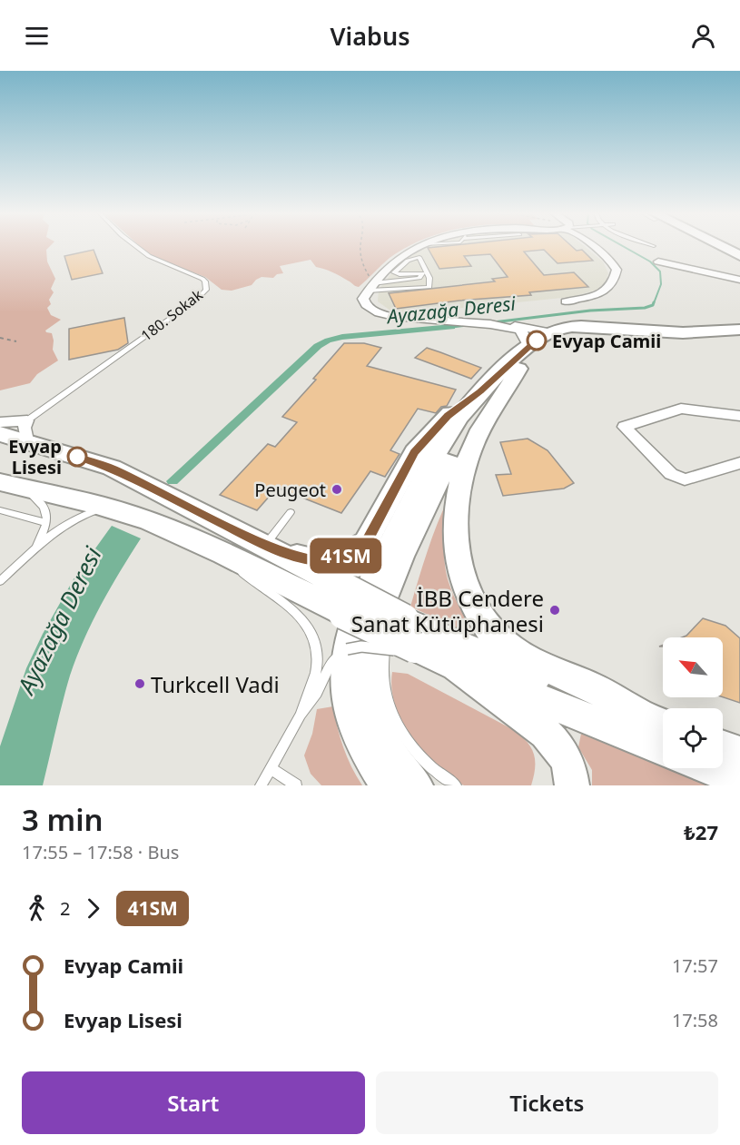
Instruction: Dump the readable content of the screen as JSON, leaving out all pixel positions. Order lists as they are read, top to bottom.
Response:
{
  "streets": {
    "lane": ["180. Sokak"]
  },
  "water": ["Ayazağa Deresi"],
  "places": [
    "Evyap Camii",
    "Evyap Lisesi",
    "Peugeot",
    "İBB Cendere Sanat Kütüphanesi",
    "Turkcell Vadi"
  ],
  "lines": ["bus line 41SM"],
  "north": "top left",
  "page": {
    "header": "Viabus",
    "on_map": "41SM",
    "heading": ["3 min", "17:55 – 17:58 · Bus", "₺27"],
    "legs": ["2", "41SM"],
    "list": [
      {
        "name": "Evyap Camii",
        "value": "17:57"
      },
      {
        "name": "Evyap Lisesi",
        "value": "17:58"
      }
    ],
    "buttons": ["Start", "Tickets"]
  }
}
